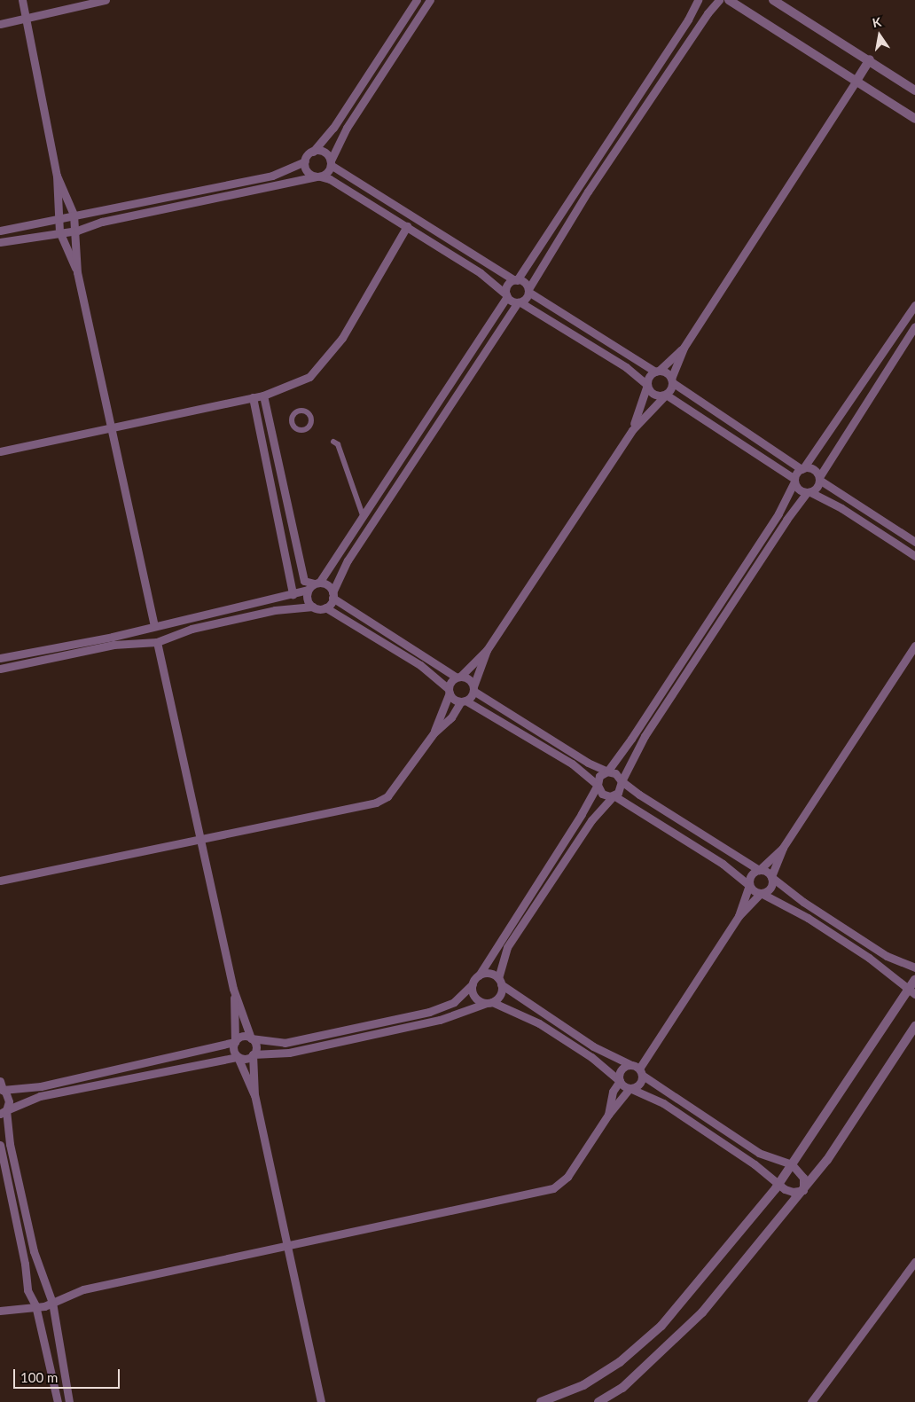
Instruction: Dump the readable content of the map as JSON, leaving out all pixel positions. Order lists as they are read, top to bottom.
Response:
{
  "scale_bar": "100 m",
  "north": "top"
}
